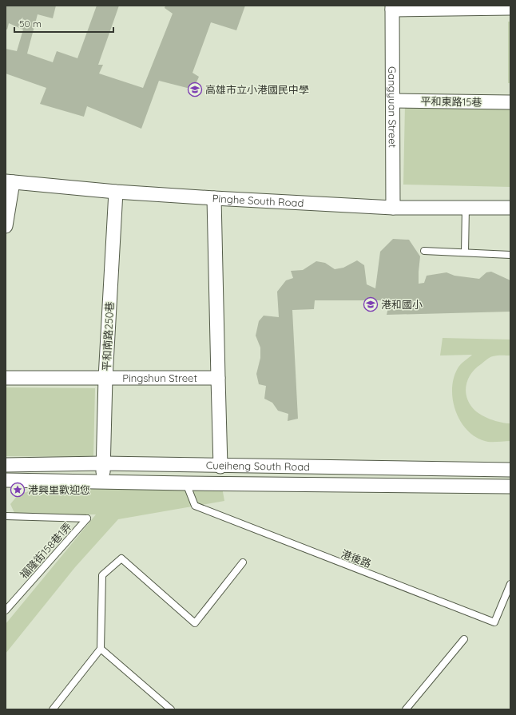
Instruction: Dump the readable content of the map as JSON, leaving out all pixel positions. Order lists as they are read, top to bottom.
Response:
{
  "streets": {
    "street": [
      "平和東路15巷",
      "Gangyuan Street",
      "Pinghe South Road",
      "平和南路250巷",
      "Pingshun Street",
      "Cueiheng South Road"
    ],
    "lane": ["福隆街158巷1弄", "港後路"]
  },
  "crossings": [
    ["平和東路15巷", "Gangyuan Street"],
    ["Gangyuan Street", "Pinghe South Road"],
    ["Pinghe South Road", "平和南路250巷"],
    ["平和南路250巷", "Pingshun Street"],
    ["平和南路250巷", "Cueiheng South Road"],
    ["Cueiheng South Road", "港後路"]
  ],
  "places": {
    "school or university": ["高雄市立小港國民中學", "港和國小"],
    "place": ["港興里歡迎您"]
  },
  "scale_bar": "50 m"
}
